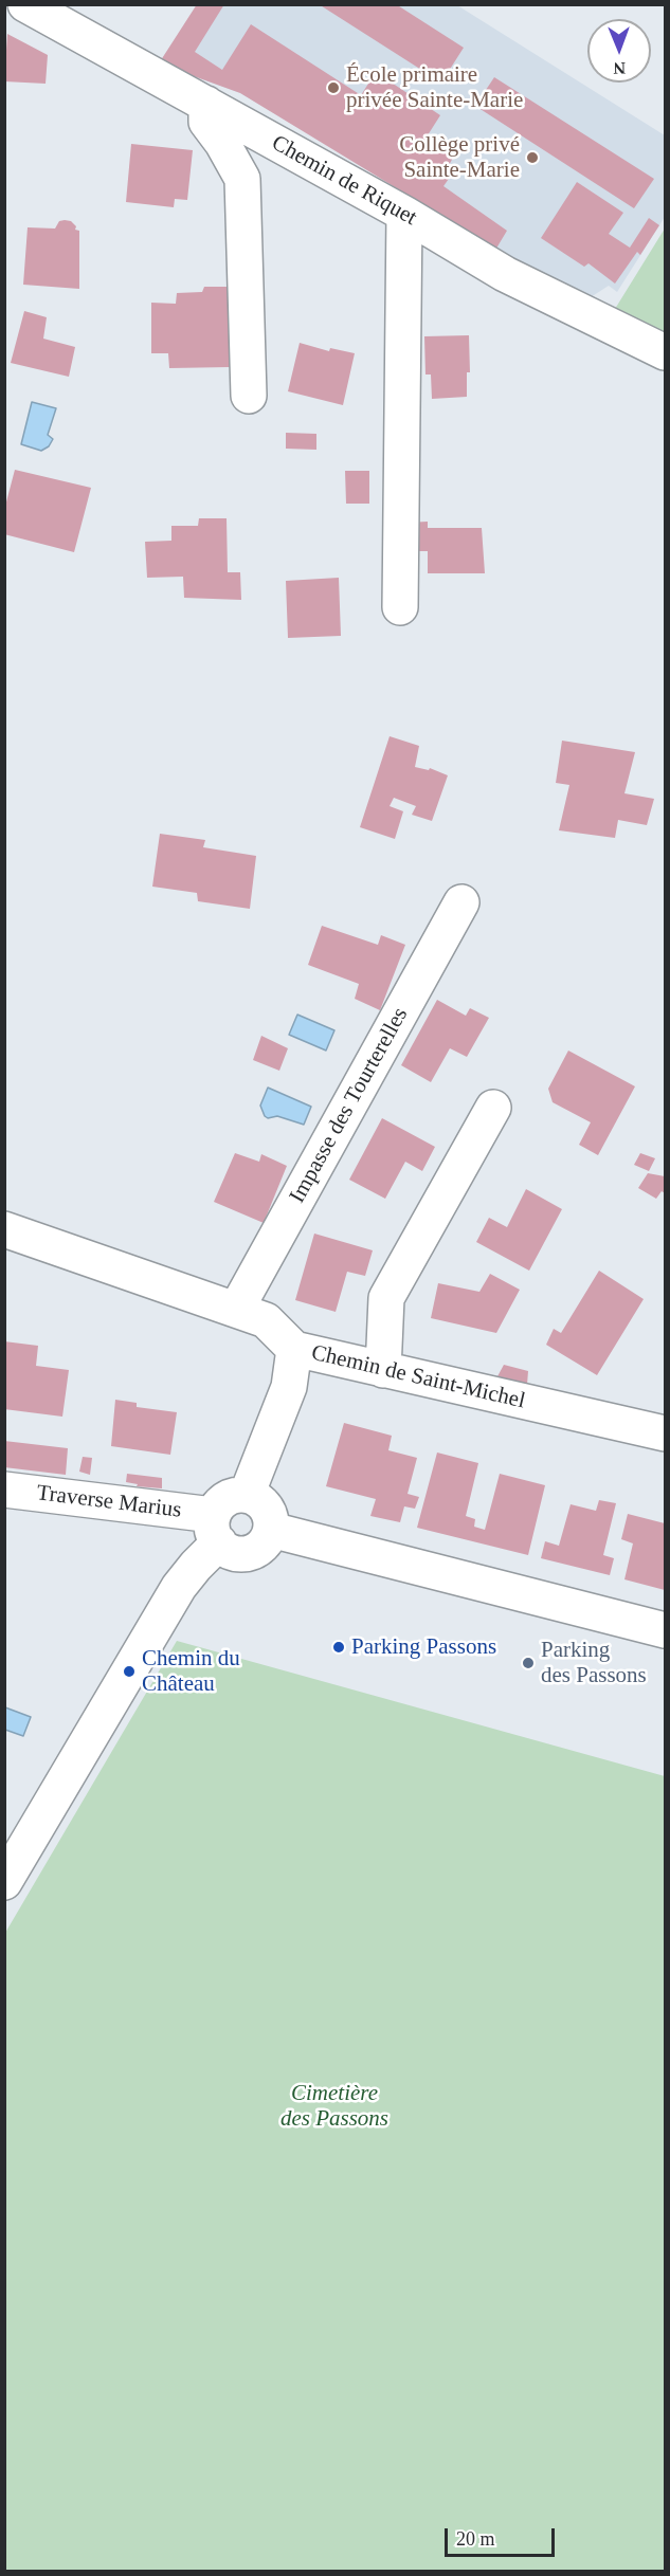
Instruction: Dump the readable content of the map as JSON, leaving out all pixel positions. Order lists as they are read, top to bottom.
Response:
{
  "streets": {
    "street": [
      "Chemin de Riquet",
      "Impasse des Tourterelles",
      "Chemin de Saint-Michel",
      "Traverse Marius"
    ]
  },
  "crossings": [
    ["Impasse des Tourterelles", "Chemin de Saint-Michel"]
  ],
  "parks": ["Cimetière des Passons"],
  "places": [
    "École primaire privée Sainte-Marie",
    "Collège privé Sainte-Marie",
    "Parking Passons",
    "Parking des Passons",
    "Chemin du Château"
  ],
  "scale_bar": "20 m",
  "north": "bottom"
}
